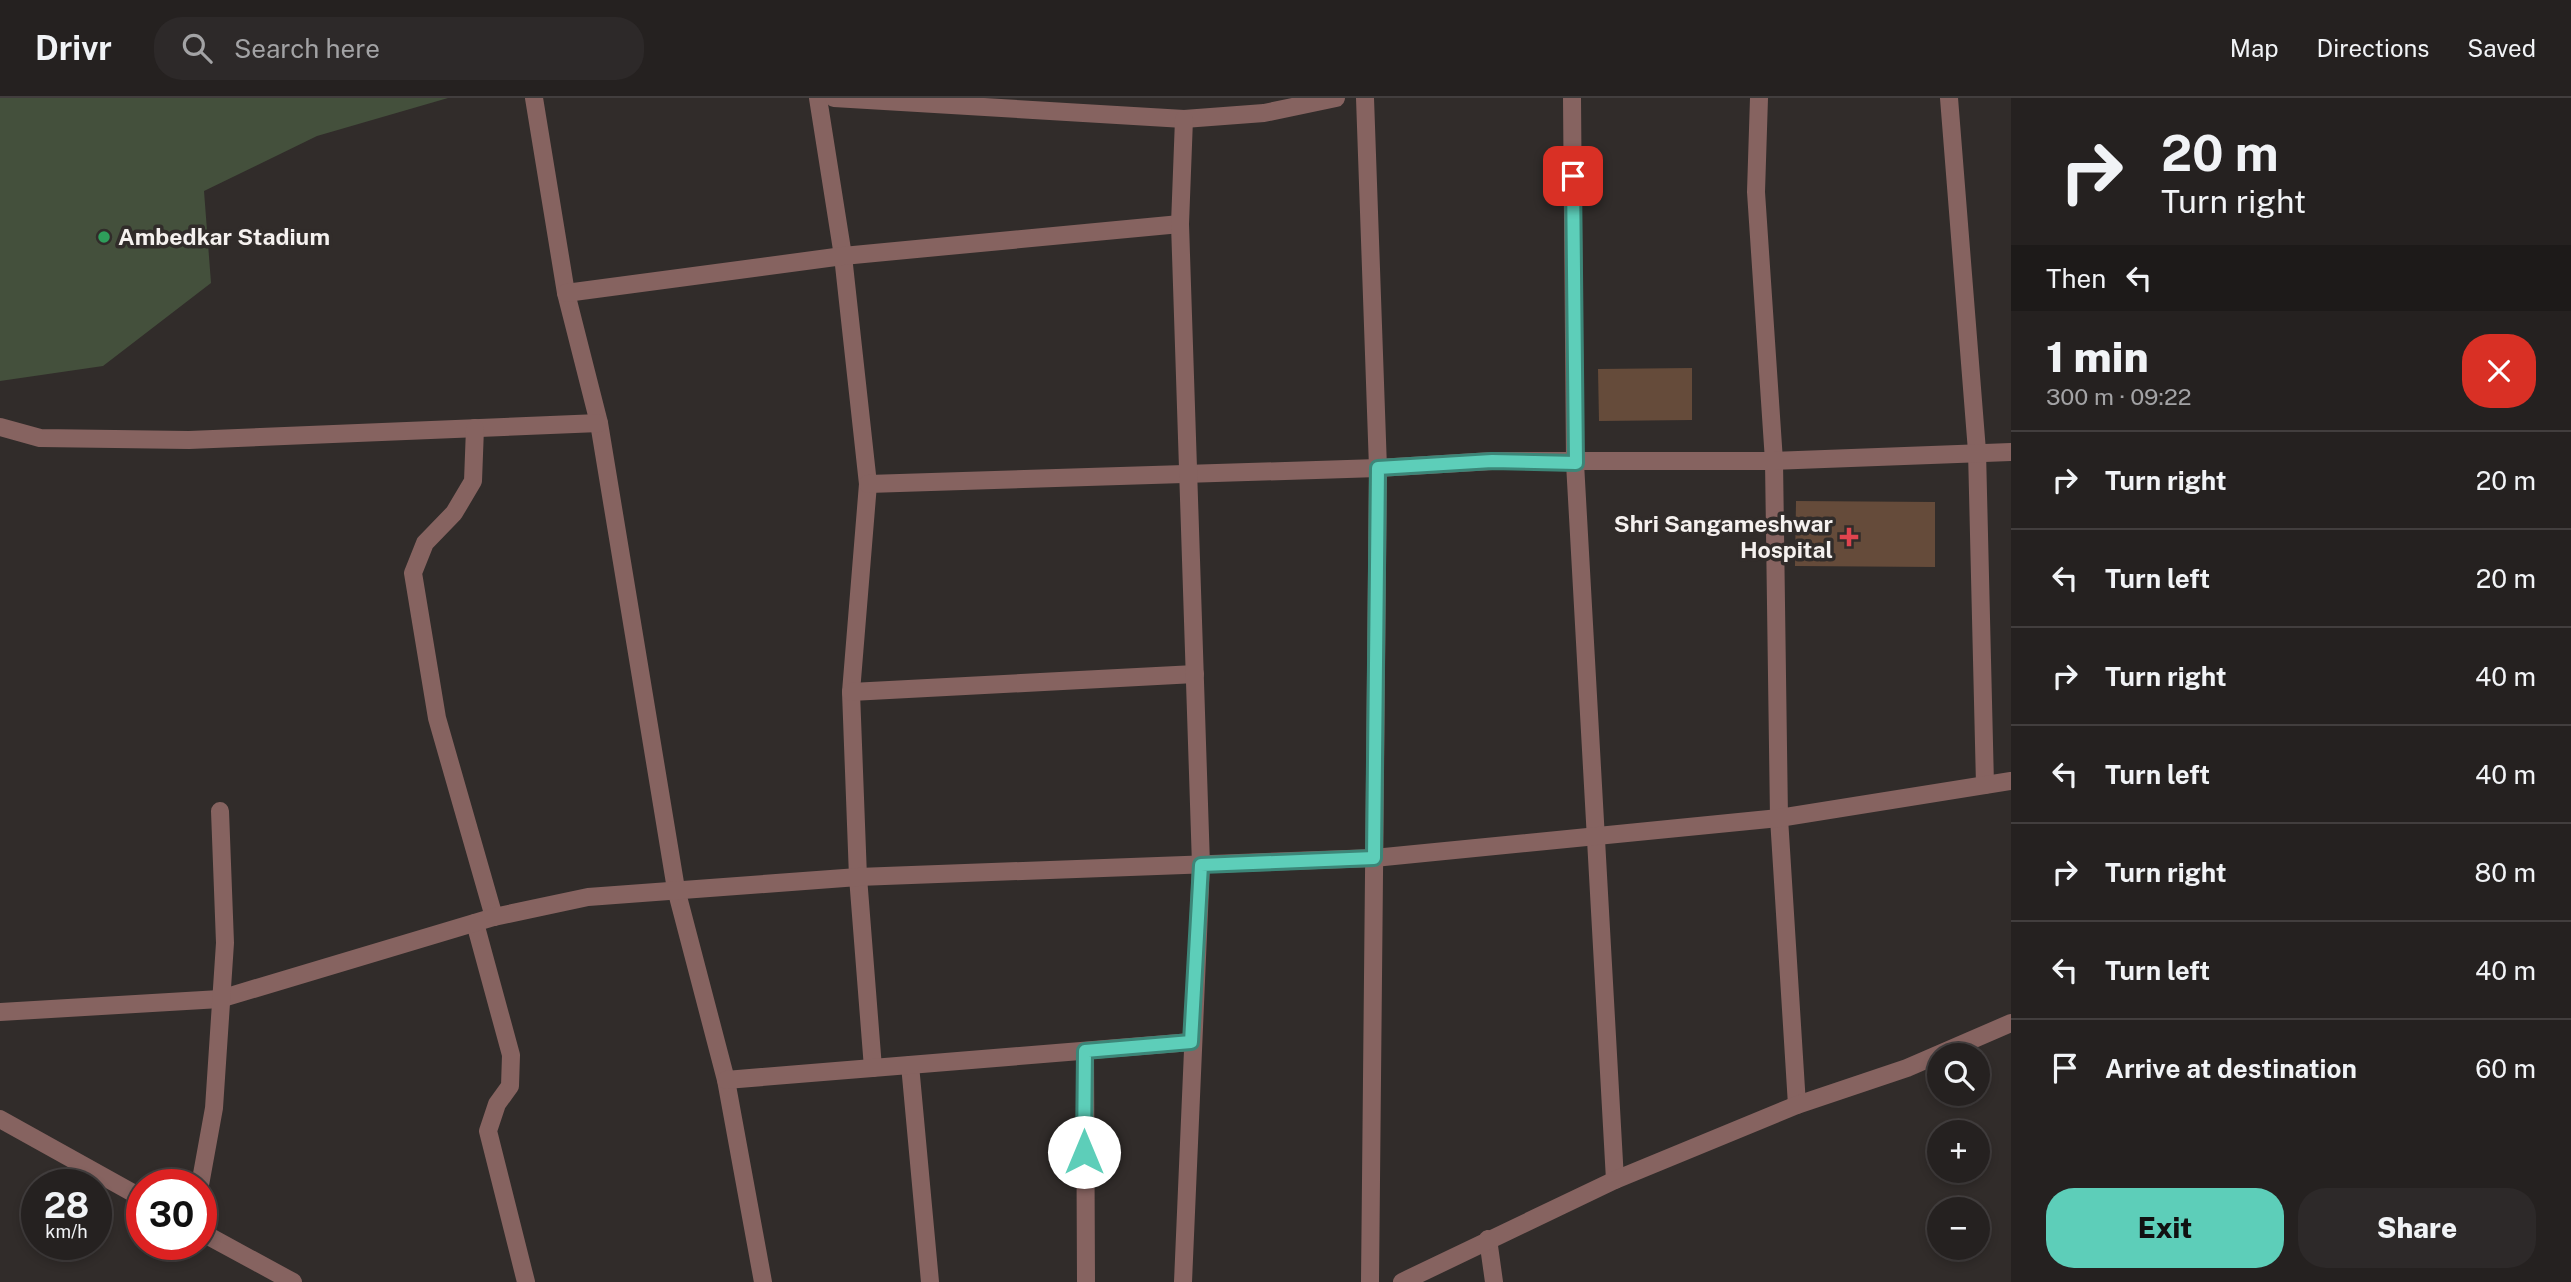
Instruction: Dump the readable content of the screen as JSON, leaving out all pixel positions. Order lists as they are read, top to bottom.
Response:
{
  "places": {
    "other": ["Ambedkar Stadium"],
    "health": ["Shri Sangameshwar Hospital"]
  },
  "page": {
    "header": "Drivr",
    "search": "Search here",
    "nav": ["Map", "Directions", "Saved"],
    "turn": ["20 m", "Turn right"],
    "then": "Then",
    "heading": ["1 min", "300 m · 09:22"],
    "list": [
      {
        "name": "Turn right",
        "value": "20 m"
      },
      {
        "name": "Turn left",
        "value": "20 m"
      },
      {
        "name": "Turn right",
        "value": "40 m"
      },
      {
        "name": "Turn left",
        "value": "40 m"
      },
      {
        "name": "Turn right",
        "value": "80 m"
      },
      {
        "name": "Turn left",
        "value": "40 m"
      },
      {
        "name": "Arrive at destination",
        "value": "60 m"
      }
    ],
    "map_buttons": ["+", "−"],
    "speed": "28 km/h",
    "limit": "30",
    "buttons": ["Exit", "Share"]
  }
}
